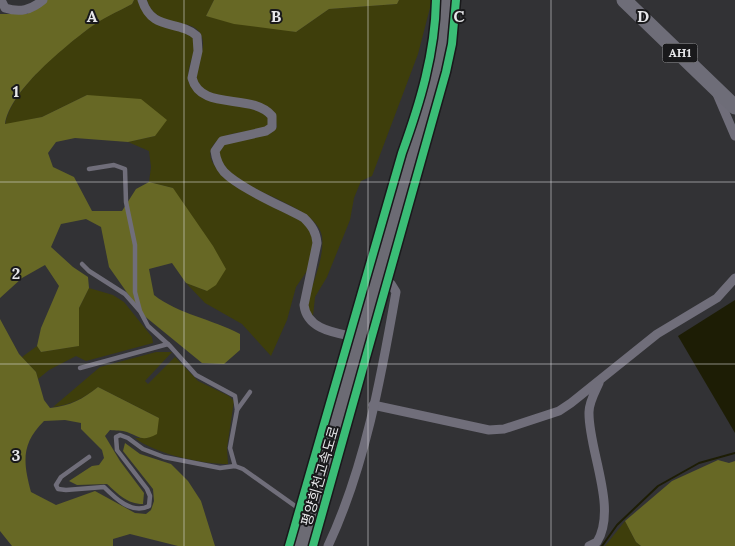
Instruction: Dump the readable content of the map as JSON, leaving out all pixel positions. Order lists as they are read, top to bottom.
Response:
{
  "streets": {
    "highway": ["AH1", "평양희천고속도로"]
  },
  "grid": {
    "columns": [
      "A",
      "B",
      "C",
      "D"
    ],
    "rows": ["1", "2", "3"]
  }
}
